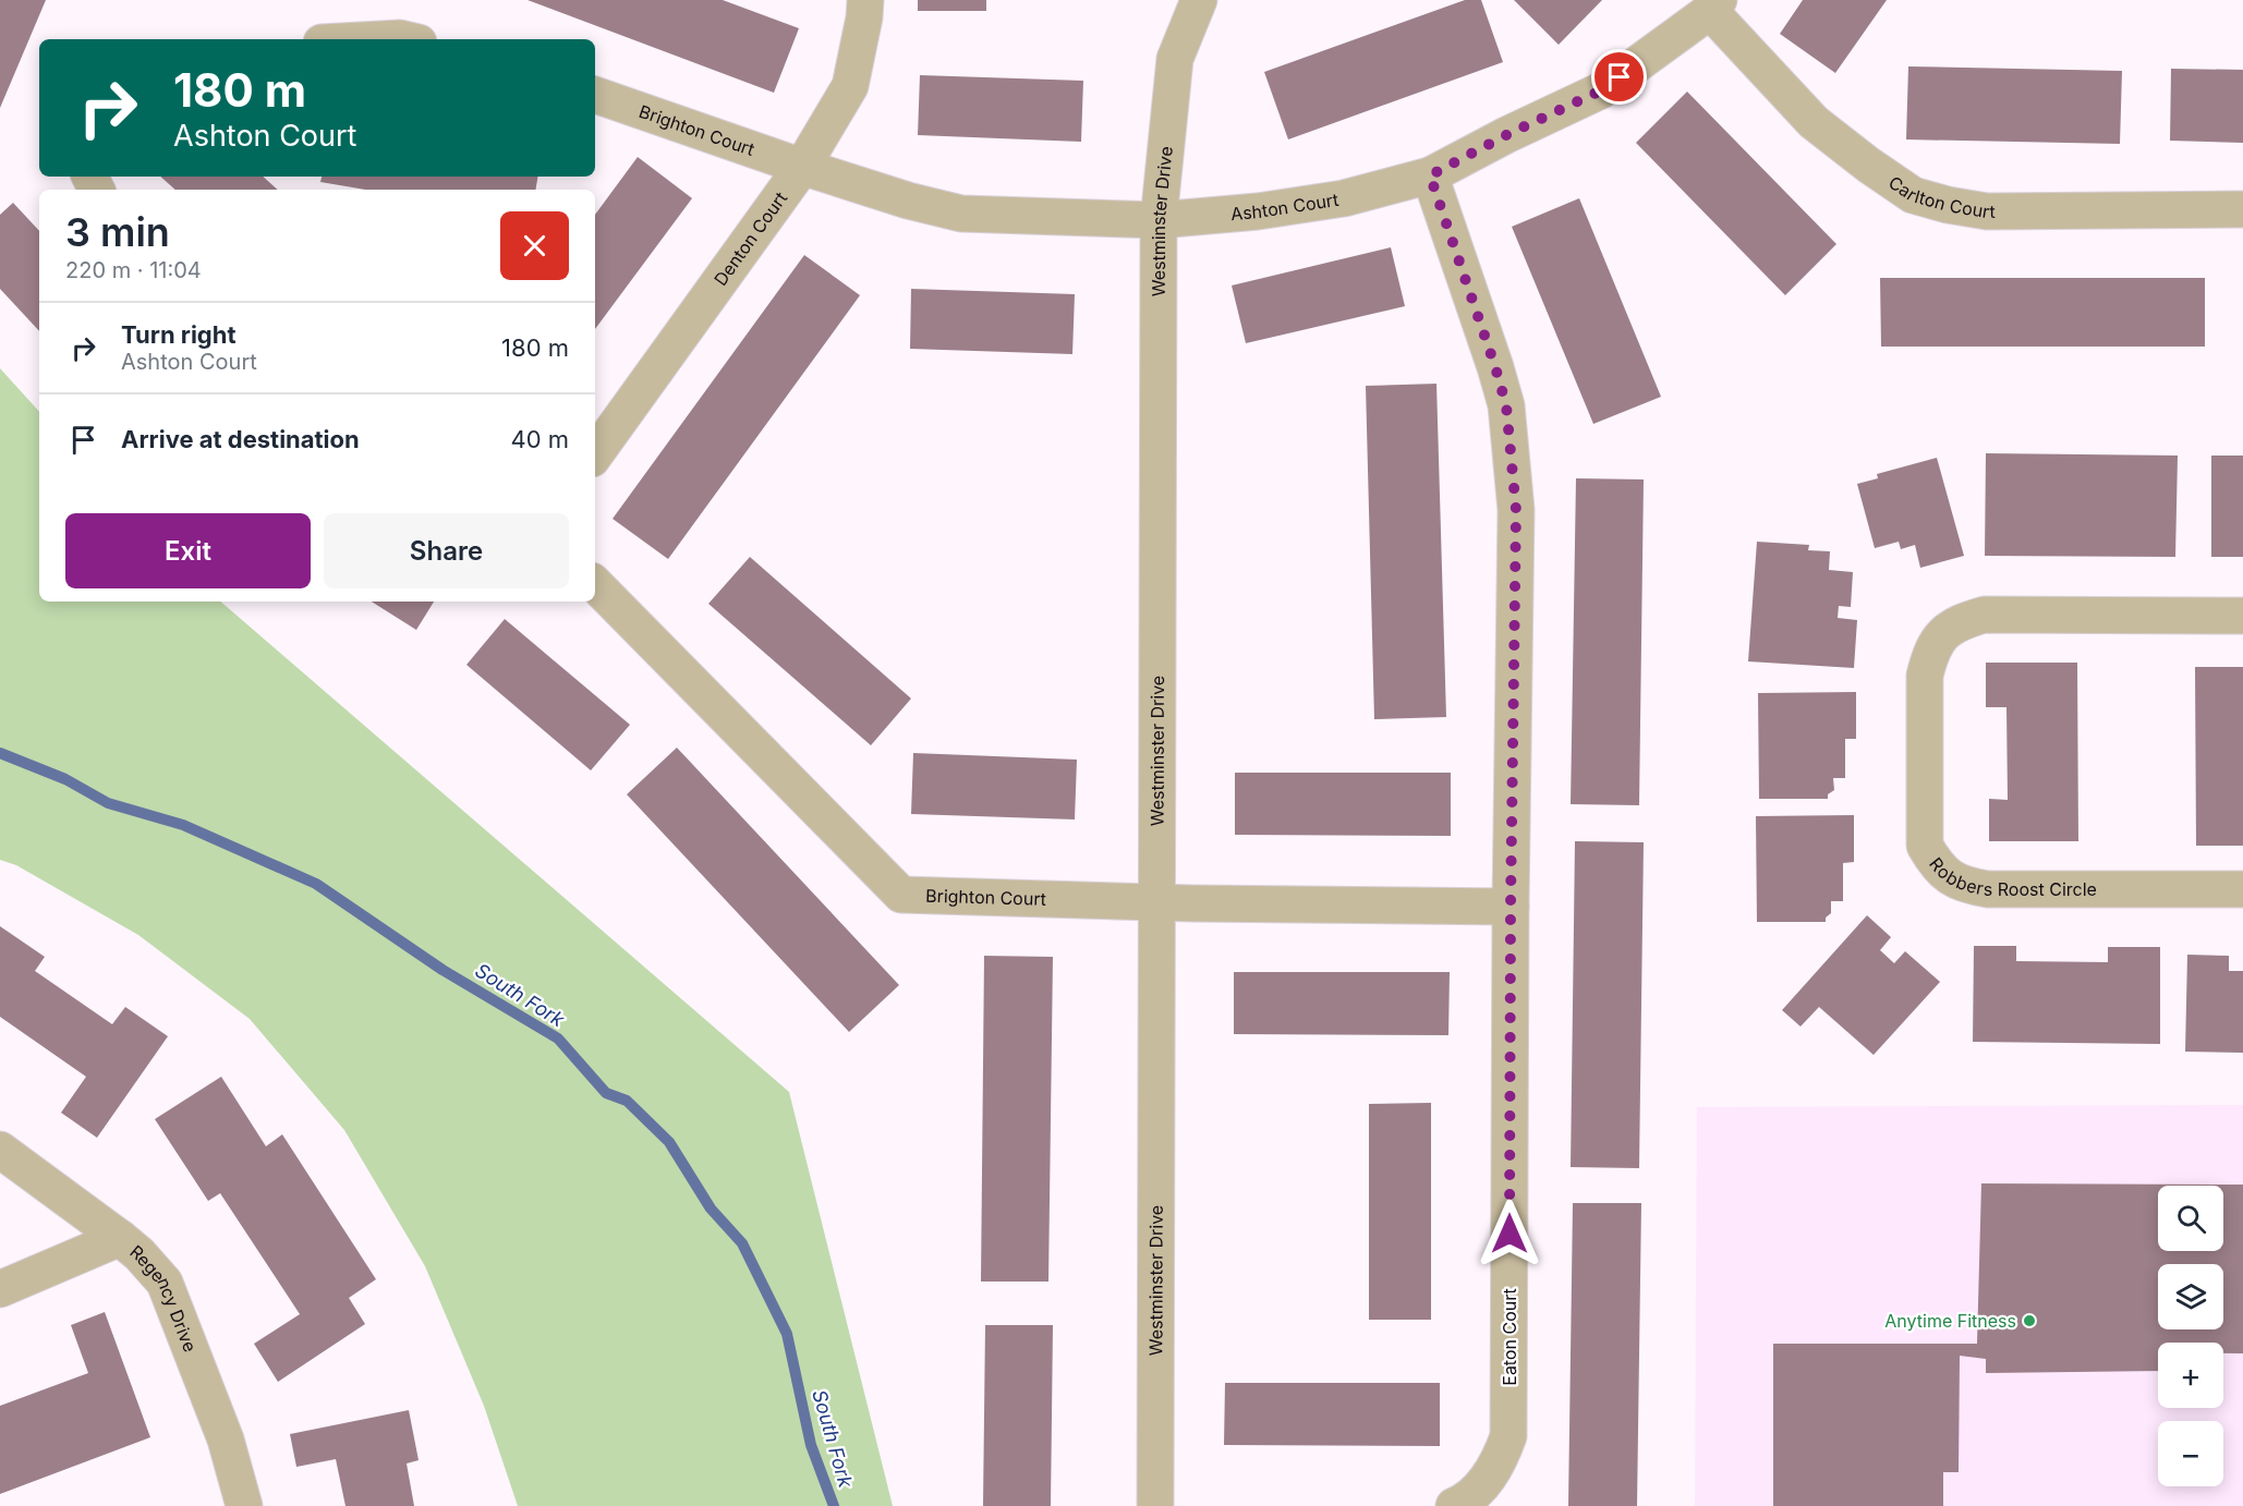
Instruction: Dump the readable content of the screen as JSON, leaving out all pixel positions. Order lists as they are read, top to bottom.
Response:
{
  "streets": {
    "street": [
      "Brighton Court",
      "Carlton Court",
      "Ashton Court",
      "Westminster Drive",
      "Denton Court",
      "Robbers Roost Circle",
      "Regency Drive",
      "Eaton Court"
    ]
  },
  "crossings": [
    ["Brighton Court", "Ashton Court"],
    ["Brighton Court", "Westminster Drive"],
    ["Brighton Court", "Denton Court"],
    ["Brighton Court", "Eaton Court"],
    ["Carlton Court", "Ashton Court"],
    ["Ashton Court", "Westminster Drive"],
    ["Ashton Court", "Denton Court"],
    ["Ashton Court", "Eaton Court"]
  ],
  "water": ["South Fork"],
  "places": ["Anytime Fitness"],
  "page": {
    "turn": ["180 m", "Ashton Court"],
    "heading": ["3 min", "220 m · 11:04"],
    "list": [
      {
        "name": "Turn right",
        "note": "Ashton Court",
        "value": "180 m"
      },
      {
        "name": "Arrive at destination",
        "value": "40 m"
      }
    ],
    "buttons": ["Exit", "Share"],
    "map_buttons": ["+", "−"]
  }
}
